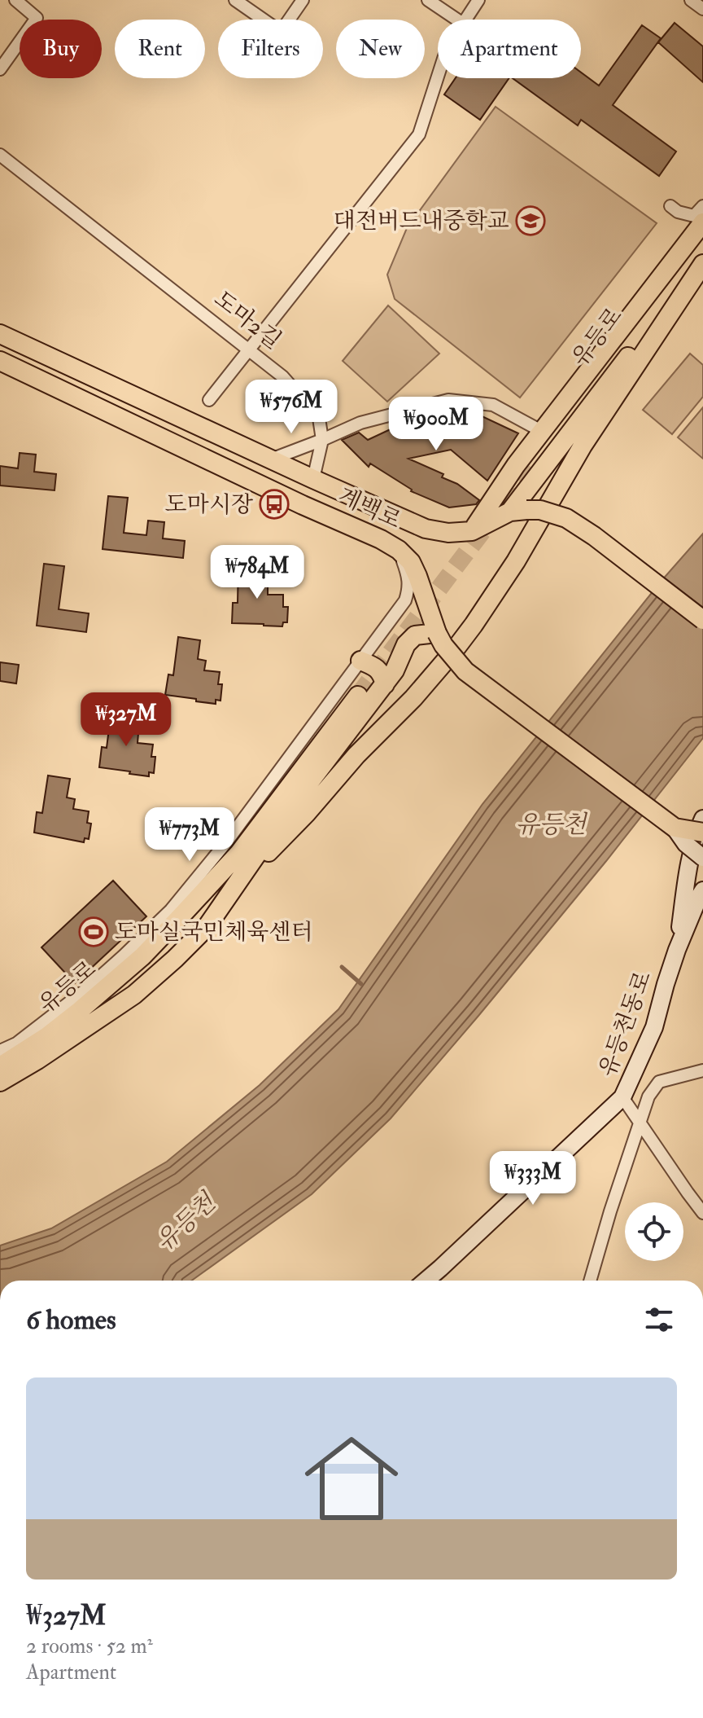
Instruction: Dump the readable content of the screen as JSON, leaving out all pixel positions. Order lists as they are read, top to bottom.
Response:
{
  "streets": {
    "main road": ["유등로", "계백로", "유등천동로"],
    "street": ["도마2길"]
  },
  "water": ["유등천"],
  "places": {
    "school or university": ["대전버드내중학교"],
    "bus stop": ["도마시장"],
    "sports": ["도마실국민체육센터"]
  },
  "page": {
    "chip": [
      "Buy",
      "Rent",
      "Filters",
      "New",
      "Apartment"
    ],
    "price": [
      "₩576M",
      "₩900M",
      "₩784M",
      "₩327M",
      "₩773M",
      "₩333M"
    ],
    "heading": "6 homes",
    "list": [
      {
        "name": "₩327M",
        "note": "2 rooms · 52 m² · Apartment"
      }
    ]
  }
}
